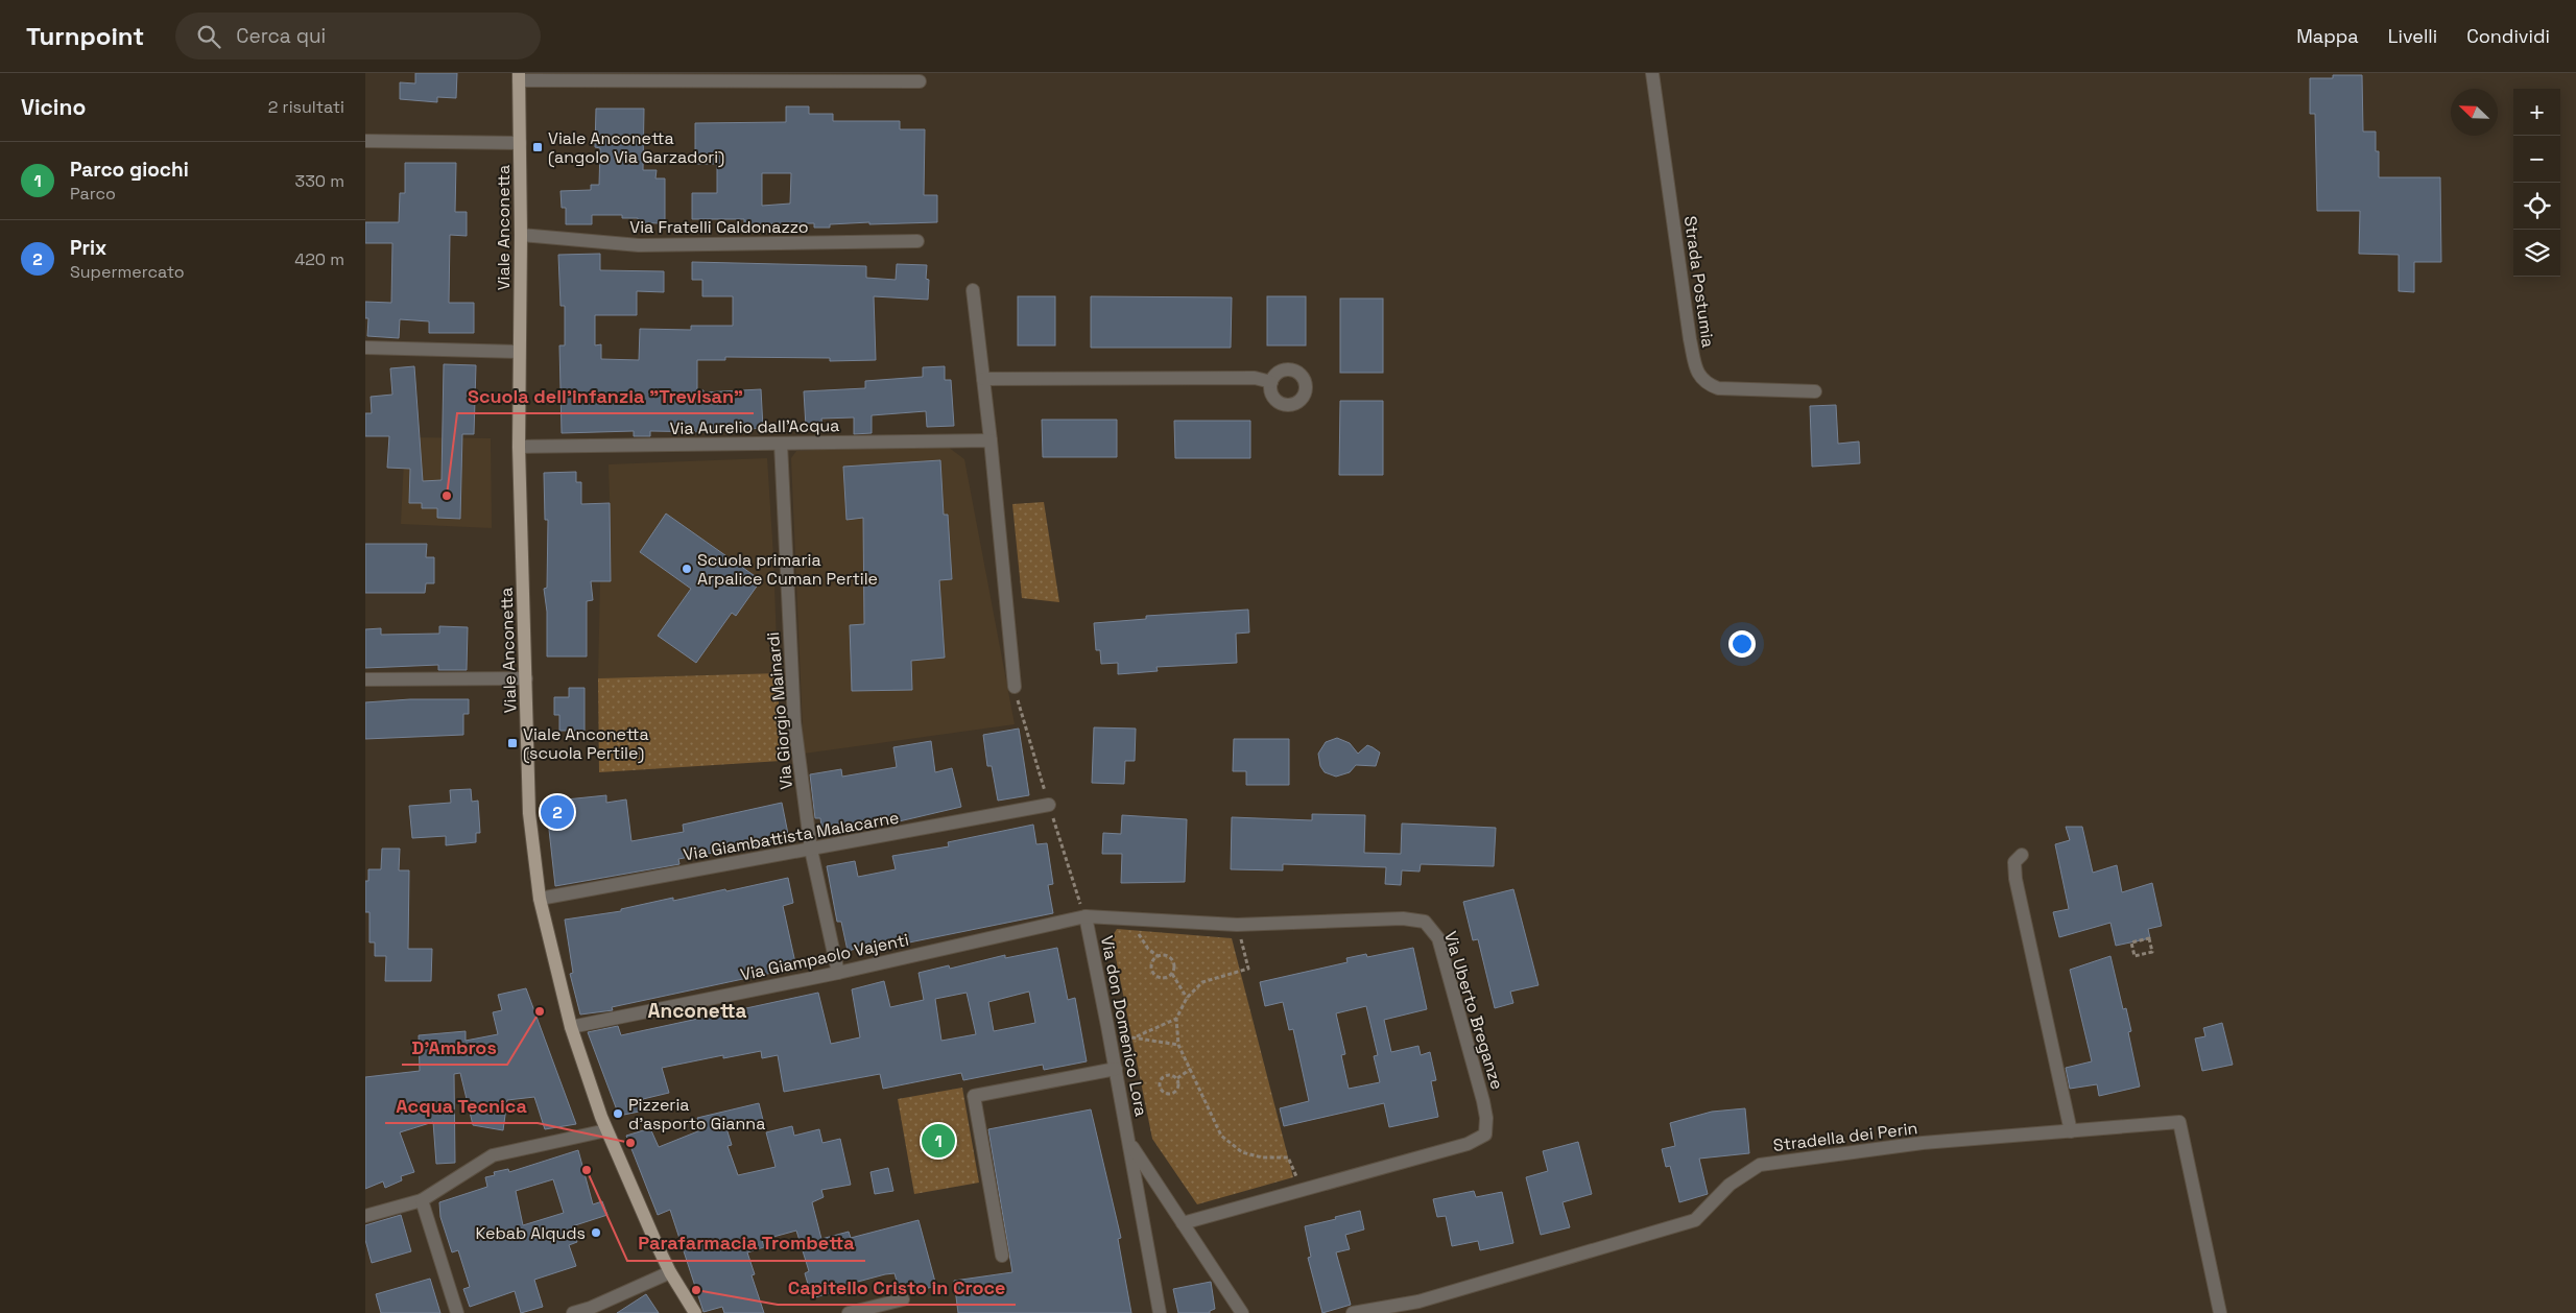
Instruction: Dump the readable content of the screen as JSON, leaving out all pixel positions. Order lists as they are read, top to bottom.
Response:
{
  "streets": {
    "main road": ["Viale Anconetta"],
    "street": [
      "Via Fratelli Caldonazzo",
      "Strada Postumia",
      "Via Aurelio dall'Acqua",
      "Via Giorgio Mainardi",
      "Via Giambattista Malacarne",
      "Via Giampaolo Vajenti",
      "Via Uberto Breganze",
      "Via don Domenico Lora",
      "Stradella dei Perin"
    ]
  },
  "crossings": [
    ["Via Fratelli Caldonazzo", "Viale Anconetta"],
    ["Viale Anconetta", "Via Aurelio dall'Acqua"],
    ["Viale Anconetta", "Via Giambattista Malacarne"],
    ["Viale Anconetta", "Via Giampaolo Vajenti"],
    ["Via Aurelio dall'Acqua", "Via Giorgio Mainardi"],
    ["Via Giorgio Mainardi", "Via Giambattista Malacarne"],
    ["Via Giorgio Mainardi", "Via Giampaolo Vajenti"],
    ["Via Giampaolo Vajenti", "Via Uberto Breganze"],
    ["Via Giampaolo Vajenti", "Via don Domenico Lora"],
    ["Via Uberto Breganze", "Via don Domenico Lora"]
  ],
  "districts": ["Anconetta"],
  "places": {
    "transit": ["Viale Anconetta (angolo Via Garzadori)", "Viale Anconetta (scuola Pertile)"],
    "other": [
      "Scuola dell'infanzia \"Trevisan\"",
      "Scuola primaria Arpalice Cuman Pertile",
      "D'Ambros",
      "Pizzeria d'asporto Gianna",
      "Acqua Tecnica",
      "Parafarmacia Trombetta",
      "Kebab Alquds",
      "Capitello Cristo in Croce"
    ]
  },
  "north": "top left",
  "page": {
    "header": "Turnpoint",
    "search": "Cerca qui",
    "nav": ["Mappa", "Livelli", "Condividi"],
    "heading": ["Vicino", "2 risultati"],
    "map_buttons": ["+", "−"],
    "list": [
      {
        "mark": "1",
        "name": "Parco giochi",
        "note": "Parco",
        "value": "330 m"
      },
      {
        "mark": "2",
        "name": "Prix",
        "note": "Supermercato",
        "value": "420 m"
      }
    ],
    "pins": ["2", "1"]
  }
}
